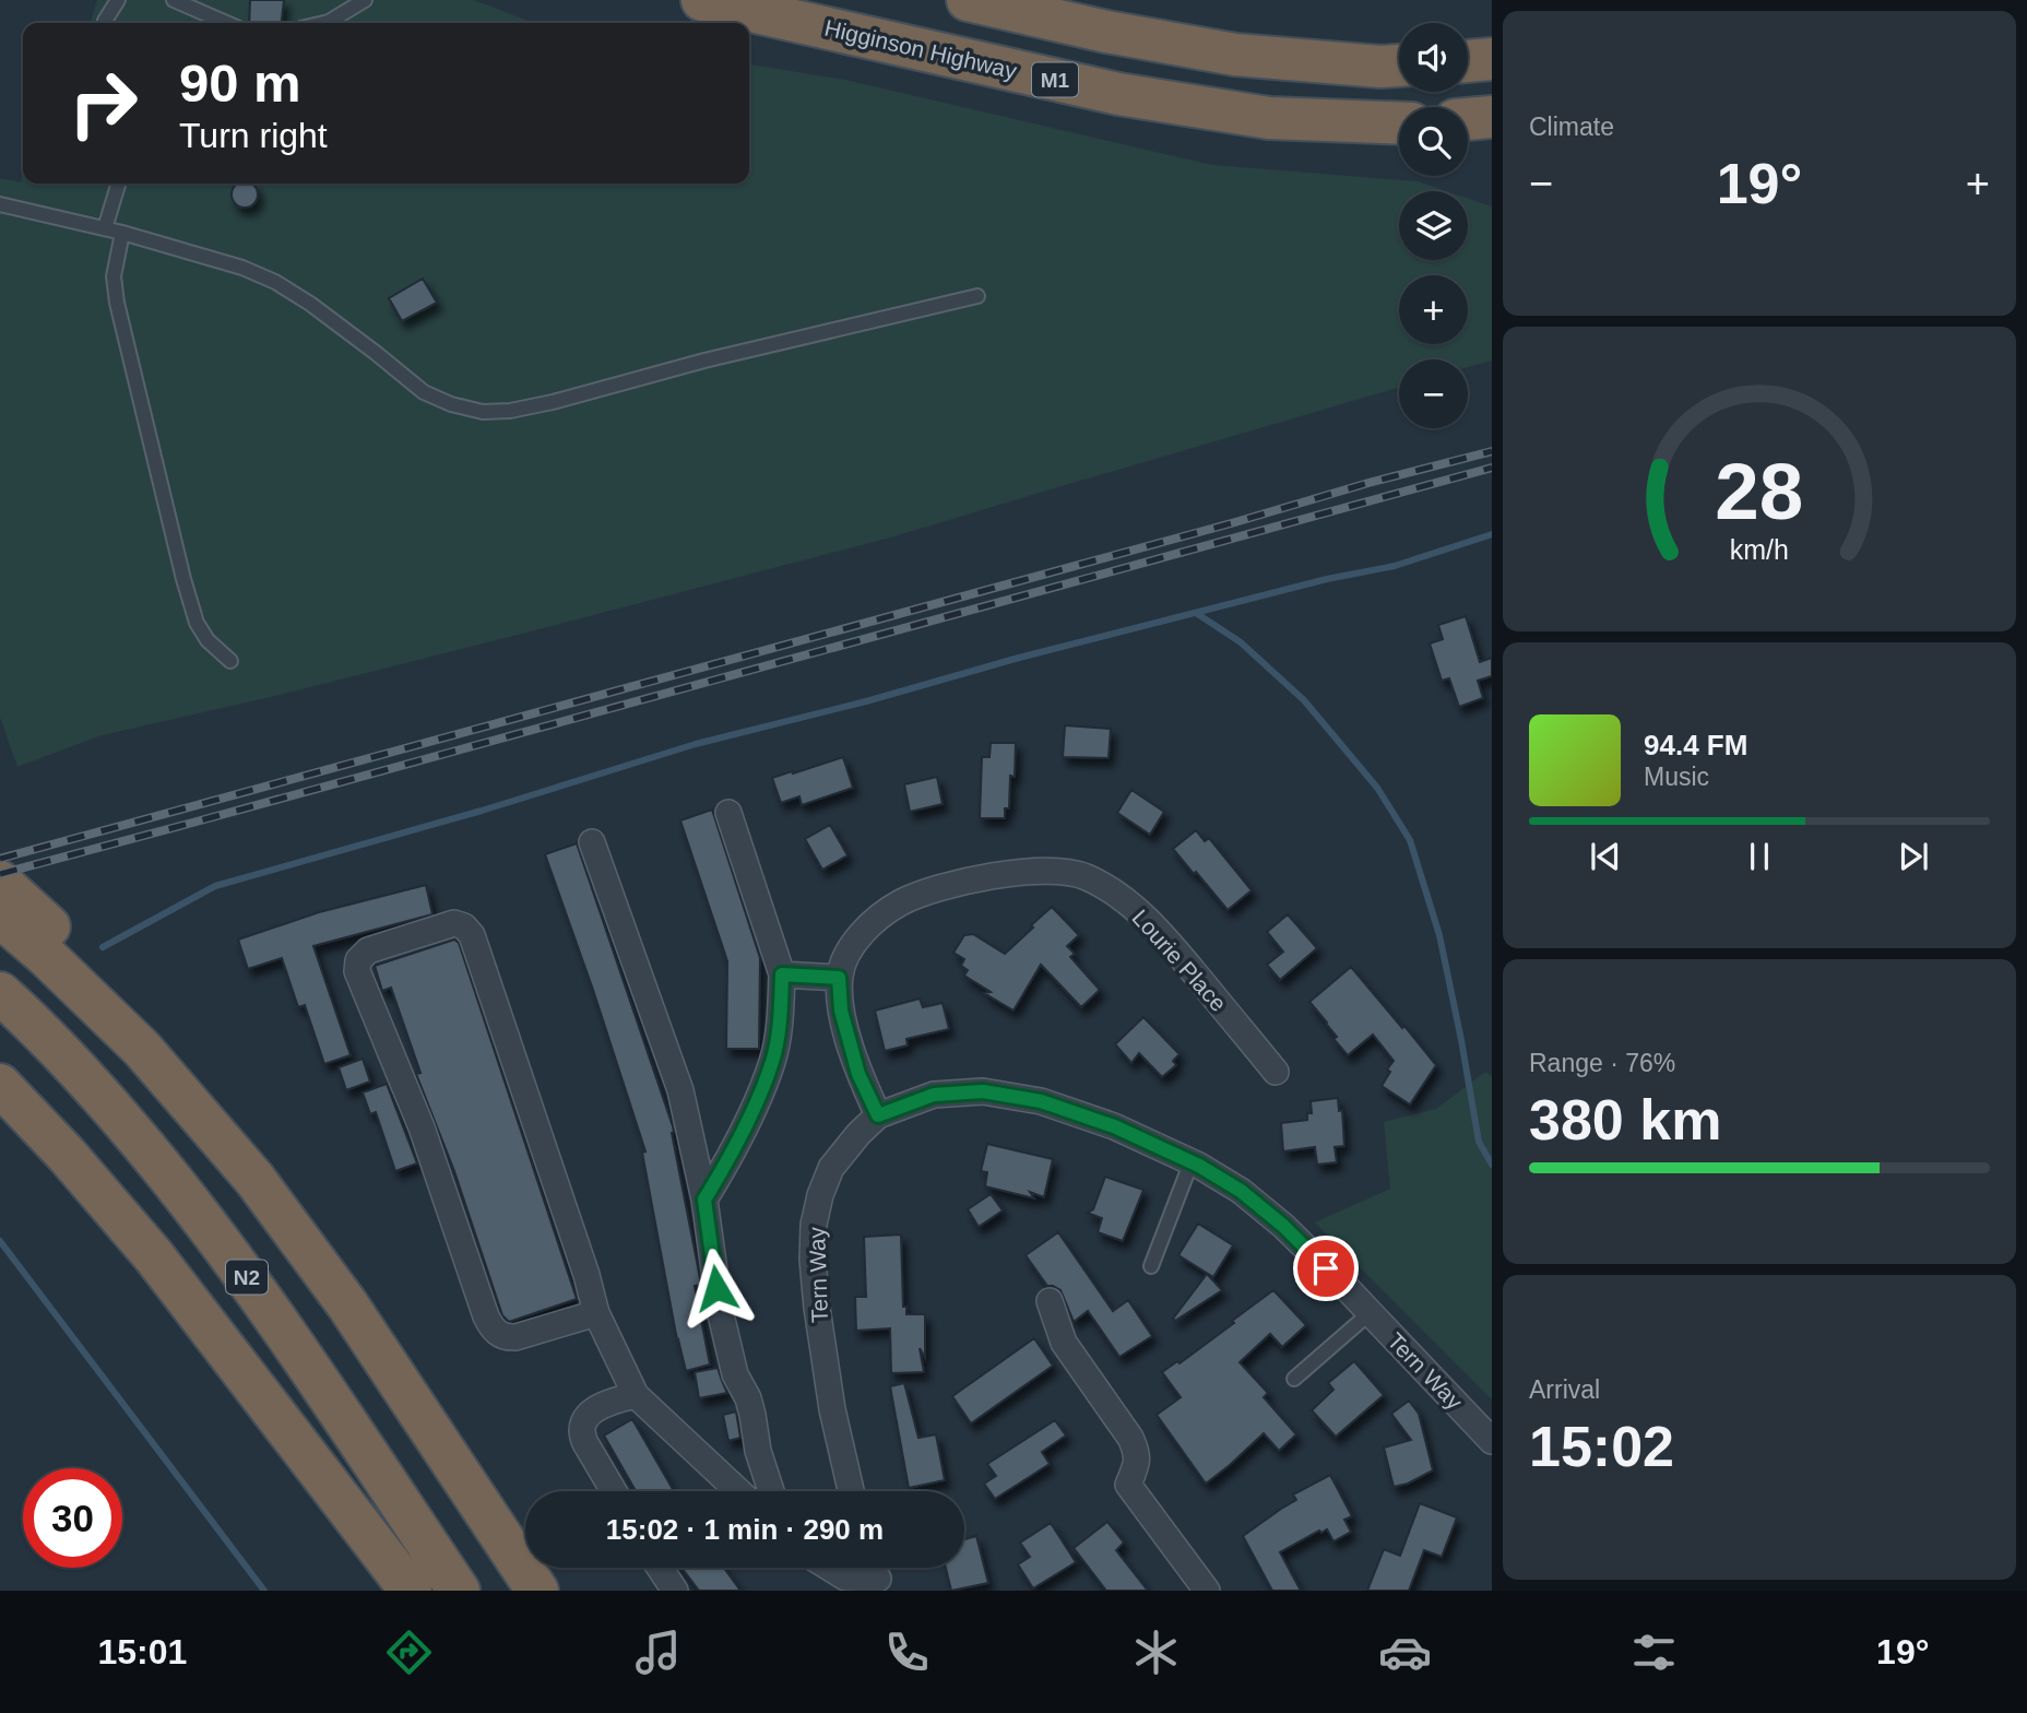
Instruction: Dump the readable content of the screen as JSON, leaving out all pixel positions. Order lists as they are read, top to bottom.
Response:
{
  "streets": {
    "highway": ["Higginson Highway", "M1", "N2"],
    "street": ["Lourie Place", "Tern Way"]
  },
  "page": {
    "tile": [
      "Climate",
      ["Range · 76%", "380 km"],
      ["Arrival", "15:02"]
    ],
    "map_buttons": ["+", "−"],
    "turn": ["90 m", "Turn right"],
    "heat": ["−", "19°", "+"],
    "song": ["94.4 FM", "Music"],
    "limit": "30",
    "trip": "15:02 · 1 min · 290 m",
    "tabs": ["15:01", "19°"],
    "gauge": ["28", "km/h"]
  }
}
